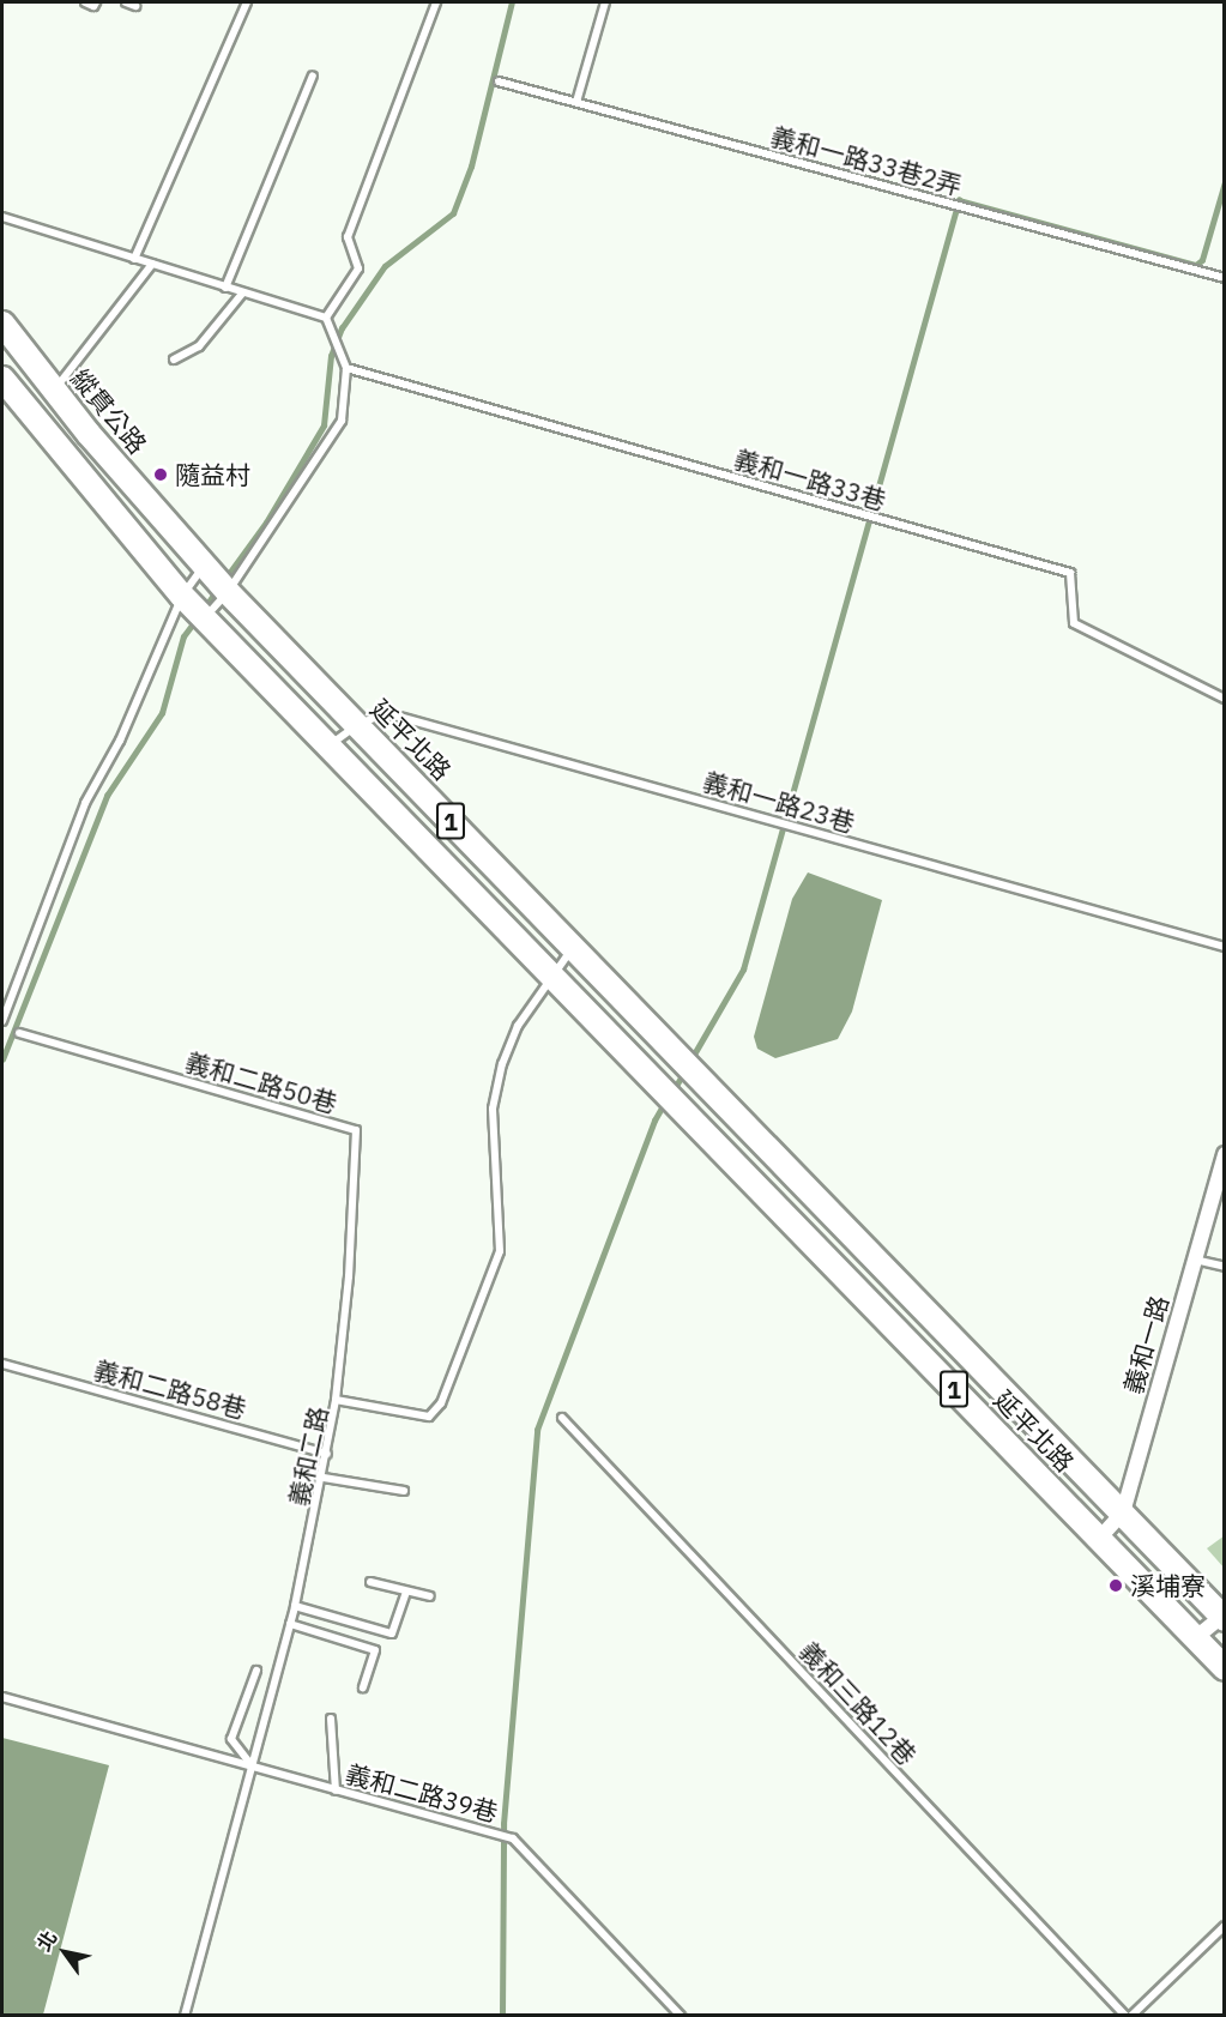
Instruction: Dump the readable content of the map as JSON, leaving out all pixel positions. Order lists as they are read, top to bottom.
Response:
{
  "streets": {
    "main road": ["縱貫公路", "延平北路", "1"],
    "street": ["義和一路"],
    "lane": [
      "義和一路33巷2弄",
      "義和一路33巷",
      "義和一路23巷",
      "義和二路50巷",
      "義和二路58巷",
      "義和二路",
      "義和三路12巷",
      "義和二路39巷"
    ]
  },
  "crossings": [
    ["縱貫公路", "1"],
    ["延平北路", "義和一路23巷"],
    ["延平北路", "1"],
    ["延平北路", "義和一路"],
    ["延平北路", "義和二路"],
    ["義和一路23巷", "1"],
    ["1", "義和二路"],
    ["義和二路50巷", "義和二路"],
    ["義和二路58巷", "義和二路"],
    ["義和二路", "義和二路39巷"]
  ],
  "places": ["隨益村", "溪埔寮"],
  "north": "top left"
}
